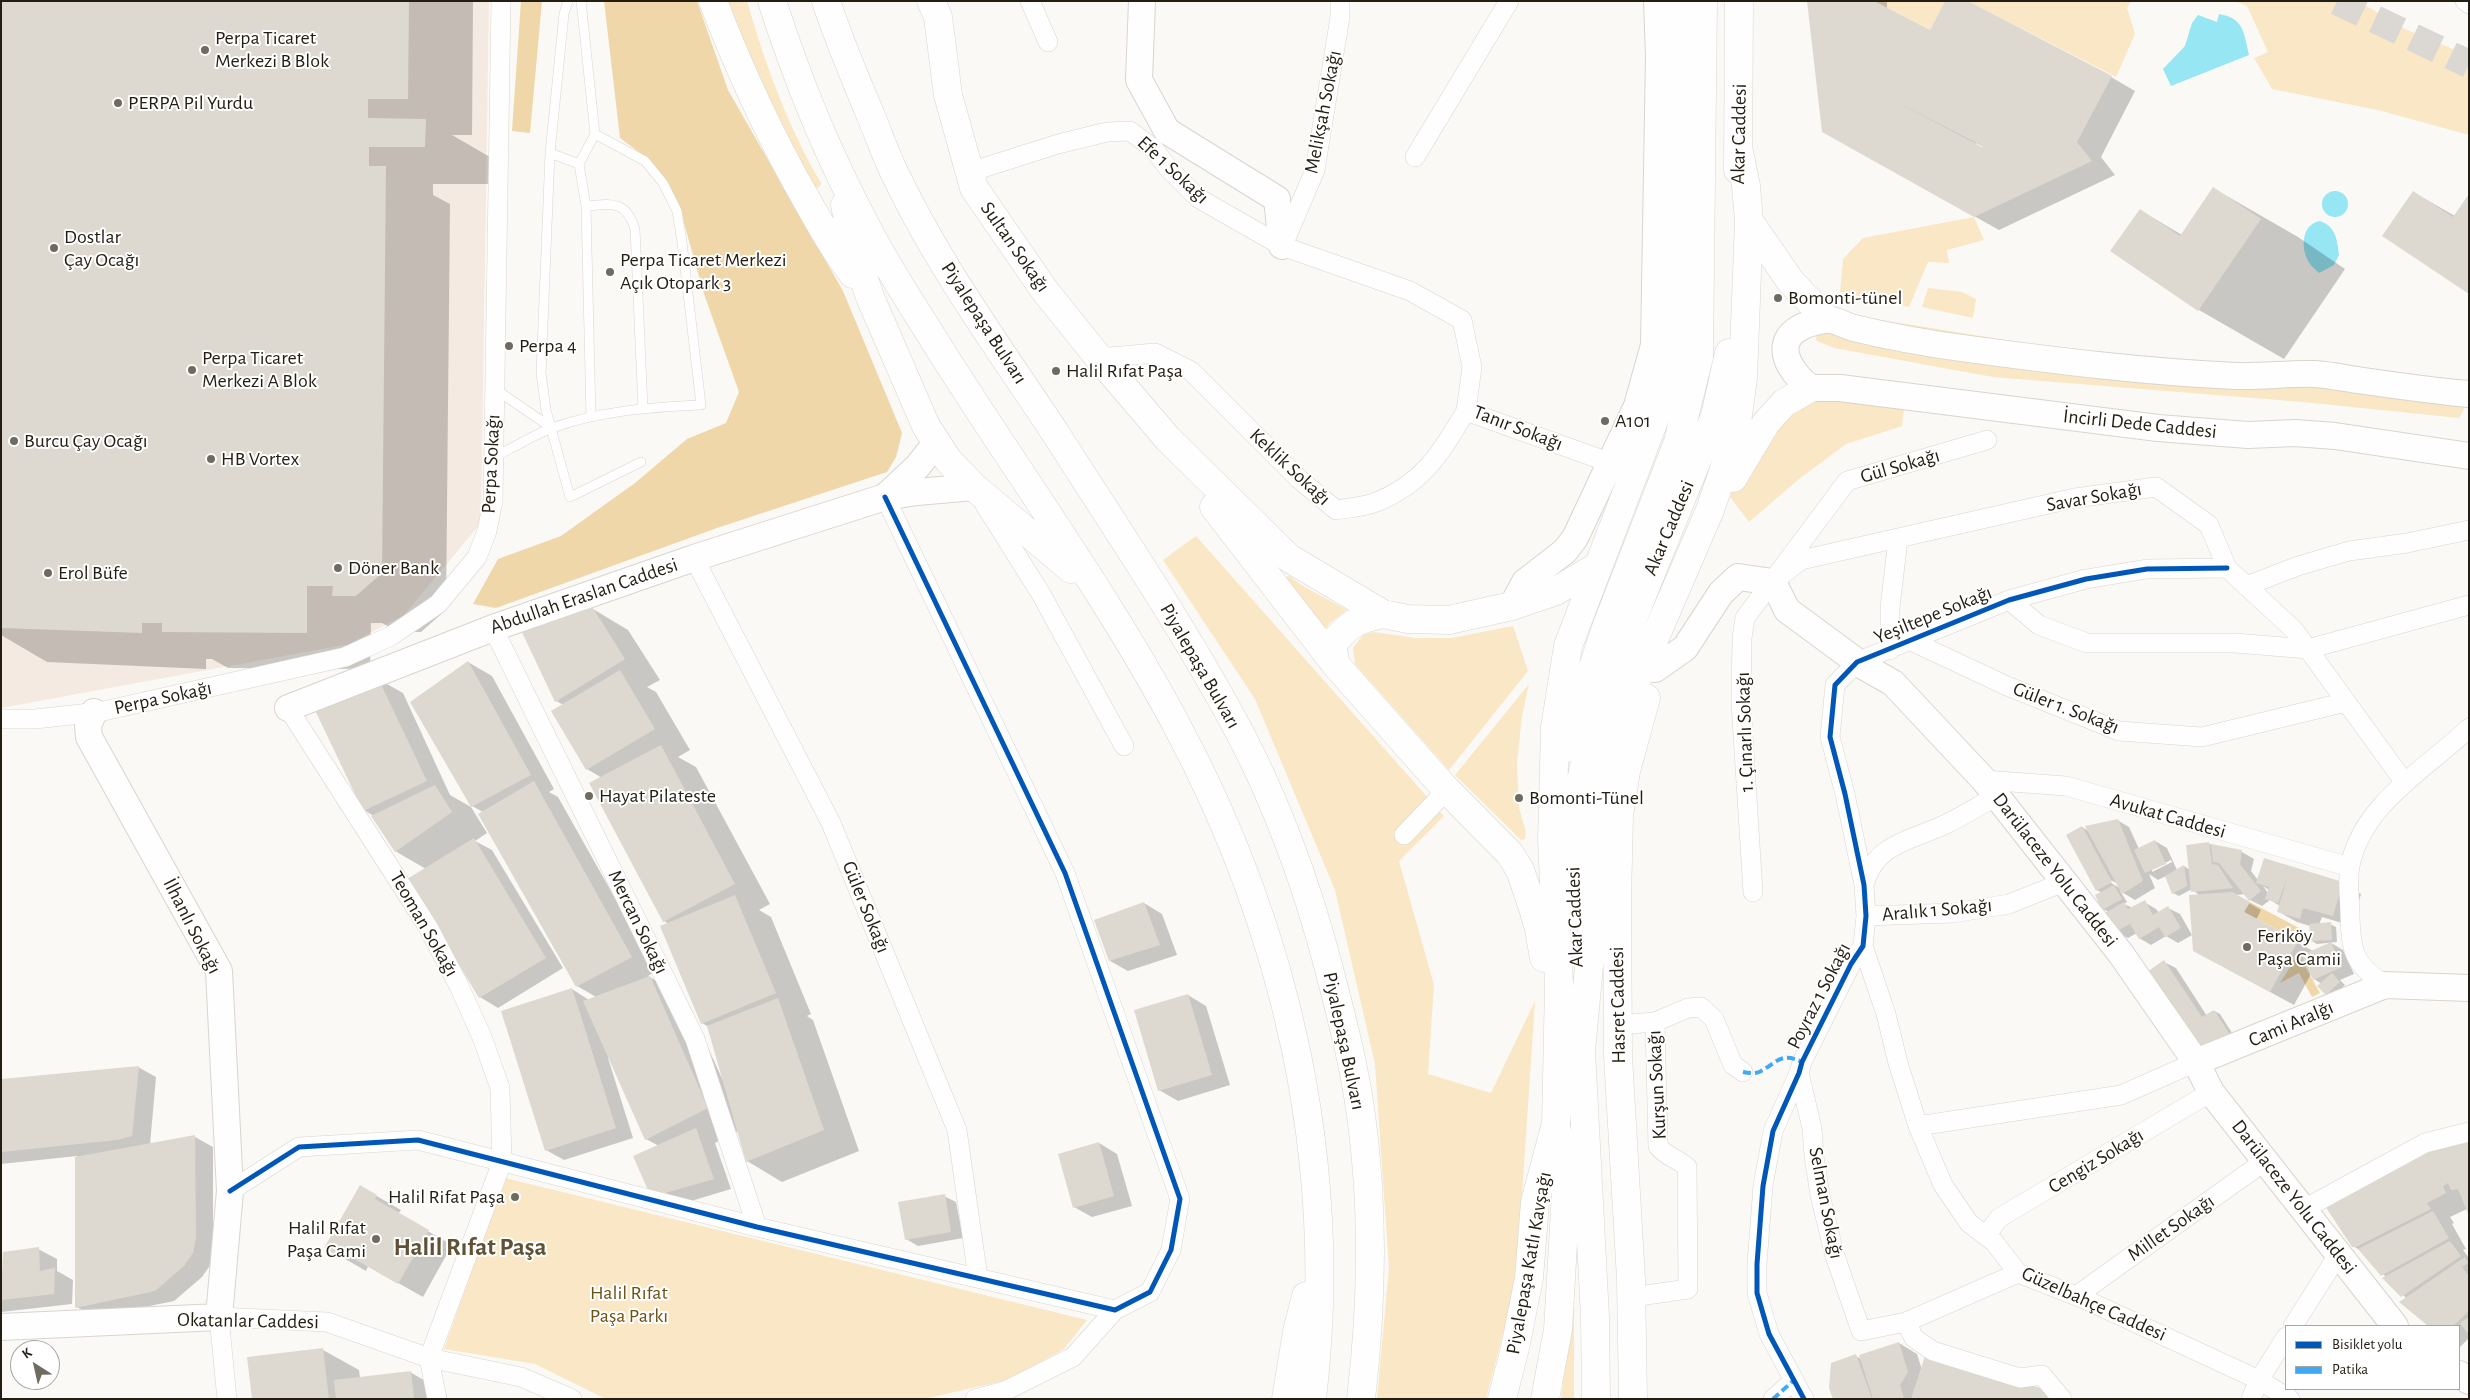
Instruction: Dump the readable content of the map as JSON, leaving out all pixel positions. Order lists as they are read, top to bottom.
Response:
{
  "streets": {
    "main road": [
      "Akar Caddesi",
      "Sultan Sokağı",
      "Piyalepaşa Bulvarı",
      "Hasret Caddesi",
      "Piyalepaşa Katlı Kavşağı"
    ],
    "street": [
      "Melikşah Sokağı",
      "Efe 1 Sokağı",
      "İncirli Dede Caddesi",
      "Tanır Sokağı",
      "Perpa Sokağı",
      "Gül Sokağı",
      "Keklik Sokağı",
      "Savar Sokağı",
      "Abdullah Eraslan Caddesi",
      "Yeşiltepe Sokağı",
      "Güler 1. Sokağı",
      "1. Çınarlı Sokağı",
      "Avukat Caddesi",
      "Darülaceze Yolu Caddesi",
      "Güler Sokağı",
      "Aralık 1 Sokağı",
      "Mercan Sokağı",
      "Teoman Sokağı",
      "İlhanlı Sokağı",
      "Poyraz 1 Sokağı",
      "Cami Aralğı",
      "Kurşun Sokağı",
      "Cengiz Sokağı",
      "Selman Sokağı",
      "Millet Sokağı",
      "Güzelbahçe Caddesi",
      "Okatanlar Caddesi"
    ]
  },
  "crossings": [
    ["Melikşah Sokağı", "Efe 1 Sokağı"],
    ["Melikşah Sokağı", "Tanır Sokağı"],
    ["Efe 1 Sokağı", "Sultan Sokağı"],
    ["Efe 1 Sokağı", "Tanır Sokağı"],
    ["Sultan Sokağı", "Keklik Sokağı"],
    ["Tanır Sokağı", "Keklik Sokağı"],
    ["Perpa Sokağı", "İlhanlı Sokağı"],
    ["Gül Sokağı", "Savar Sokağı"],
    ["Gül Sokağı", "1. Çınarlı Sokağı"],
    ["Gül Sokağı", "Darülaceze Yolu Caddesi"],
    ["Savar Sokağı", "Yeşiltepe Sokağı"],
    ["Savar Sokağı", "Güler 1. Sokağı"],
    ["Savar Sokağı", "1. Çınarlı Sokağı"],
    ["Savar Sokağı", "Darülaceze Yolu Caddesi"],
    ["Abdullah Eraslan Caddesi", "Güler Sokağı"],
    ["Abdullah Eraslan Caddesi", "Mercan Sokağı"],
    ["Abdullah Eraslan Caddesi", "Teoman Sokağı"],
    ["Yeşiltepe Sokağı", "Güler 1. Sokağı"],
    ["Yeşiltepe Sokağı", "Darülaceze Yolu Caddesi"],
    ["Yeşiltepe Sokağı", "Poyraz 1 Sokağı"],
    ["1. Çınarlı Sokağı", "Darülaceze Yolu Caddesi"],
    ["Avukat Caddesi", "Darülaceze Yolu Caddesi"],
    ["Darülaceze Yolu Caddesi", "Aralık 1 Sokağı"],
    ["Darülaceze Yolu Caddesi", "Poyraz 1 Sokağı"],
    ["Darülaceze Yolu Caddesi", "Cami Aralğı"],
    ["Darülaceze Yolu Caddesi", "Cengiz Sokağı"],
    ["Darülaceze Yolu Caddesi", "Millet Sokağı"],
    ["Aralık 1 Sokağı", "Poyraz 1 Sokağı"],
    ["İlhanlı Sokağı", "Okatanlar Caddesi"],
    ["Poyraz 1 Sokağı", "Selman Sokağı"],
    ["Poyraz 1 Sokağı", "Güzelbahçe Caddesi"],
    ["Hasret Caddesi", "Kurşun Sokağı"],
    ["Cengiz Sokağı", "Güzelbahçe Caddesi"],
    ["Millet Sokağı", "Güzelbahçe Caddesi"]
  ],
  "districts": ["Halil Rıfat Paşa"],
  "parks": ["Halil Rıfat Paşa Parkı"],
  "places": [
    "Perpa Ticaret Merkezi B Blok",
    "PERPA Pil Yurdu",
    "Dostlar Çay Ocağı",
    "Perpa Ticaret Merkezi Açık Otopark 3",
    "Bomonti-tünel",
    "Perpa 4",
    "Perpa Ticaret Merkezi A Blok",
    "Halil Rıfat Paşa",
    "A101",
    "Burcu Çay Ocağı",
    "HB Vortex",
    "Döner Bank",
    "Erol Büfe",
    "Hayat Pilateste",
    "Bomonti-Tünel",
    "Feriköy Paşa Camii",
    "Halil Rifat Paşa",
    "Halil Rıfat Paşa Cami"
  ],
  "legend": ["Bisiklet yolu", "Patika"],
  "north": "top left"
}
